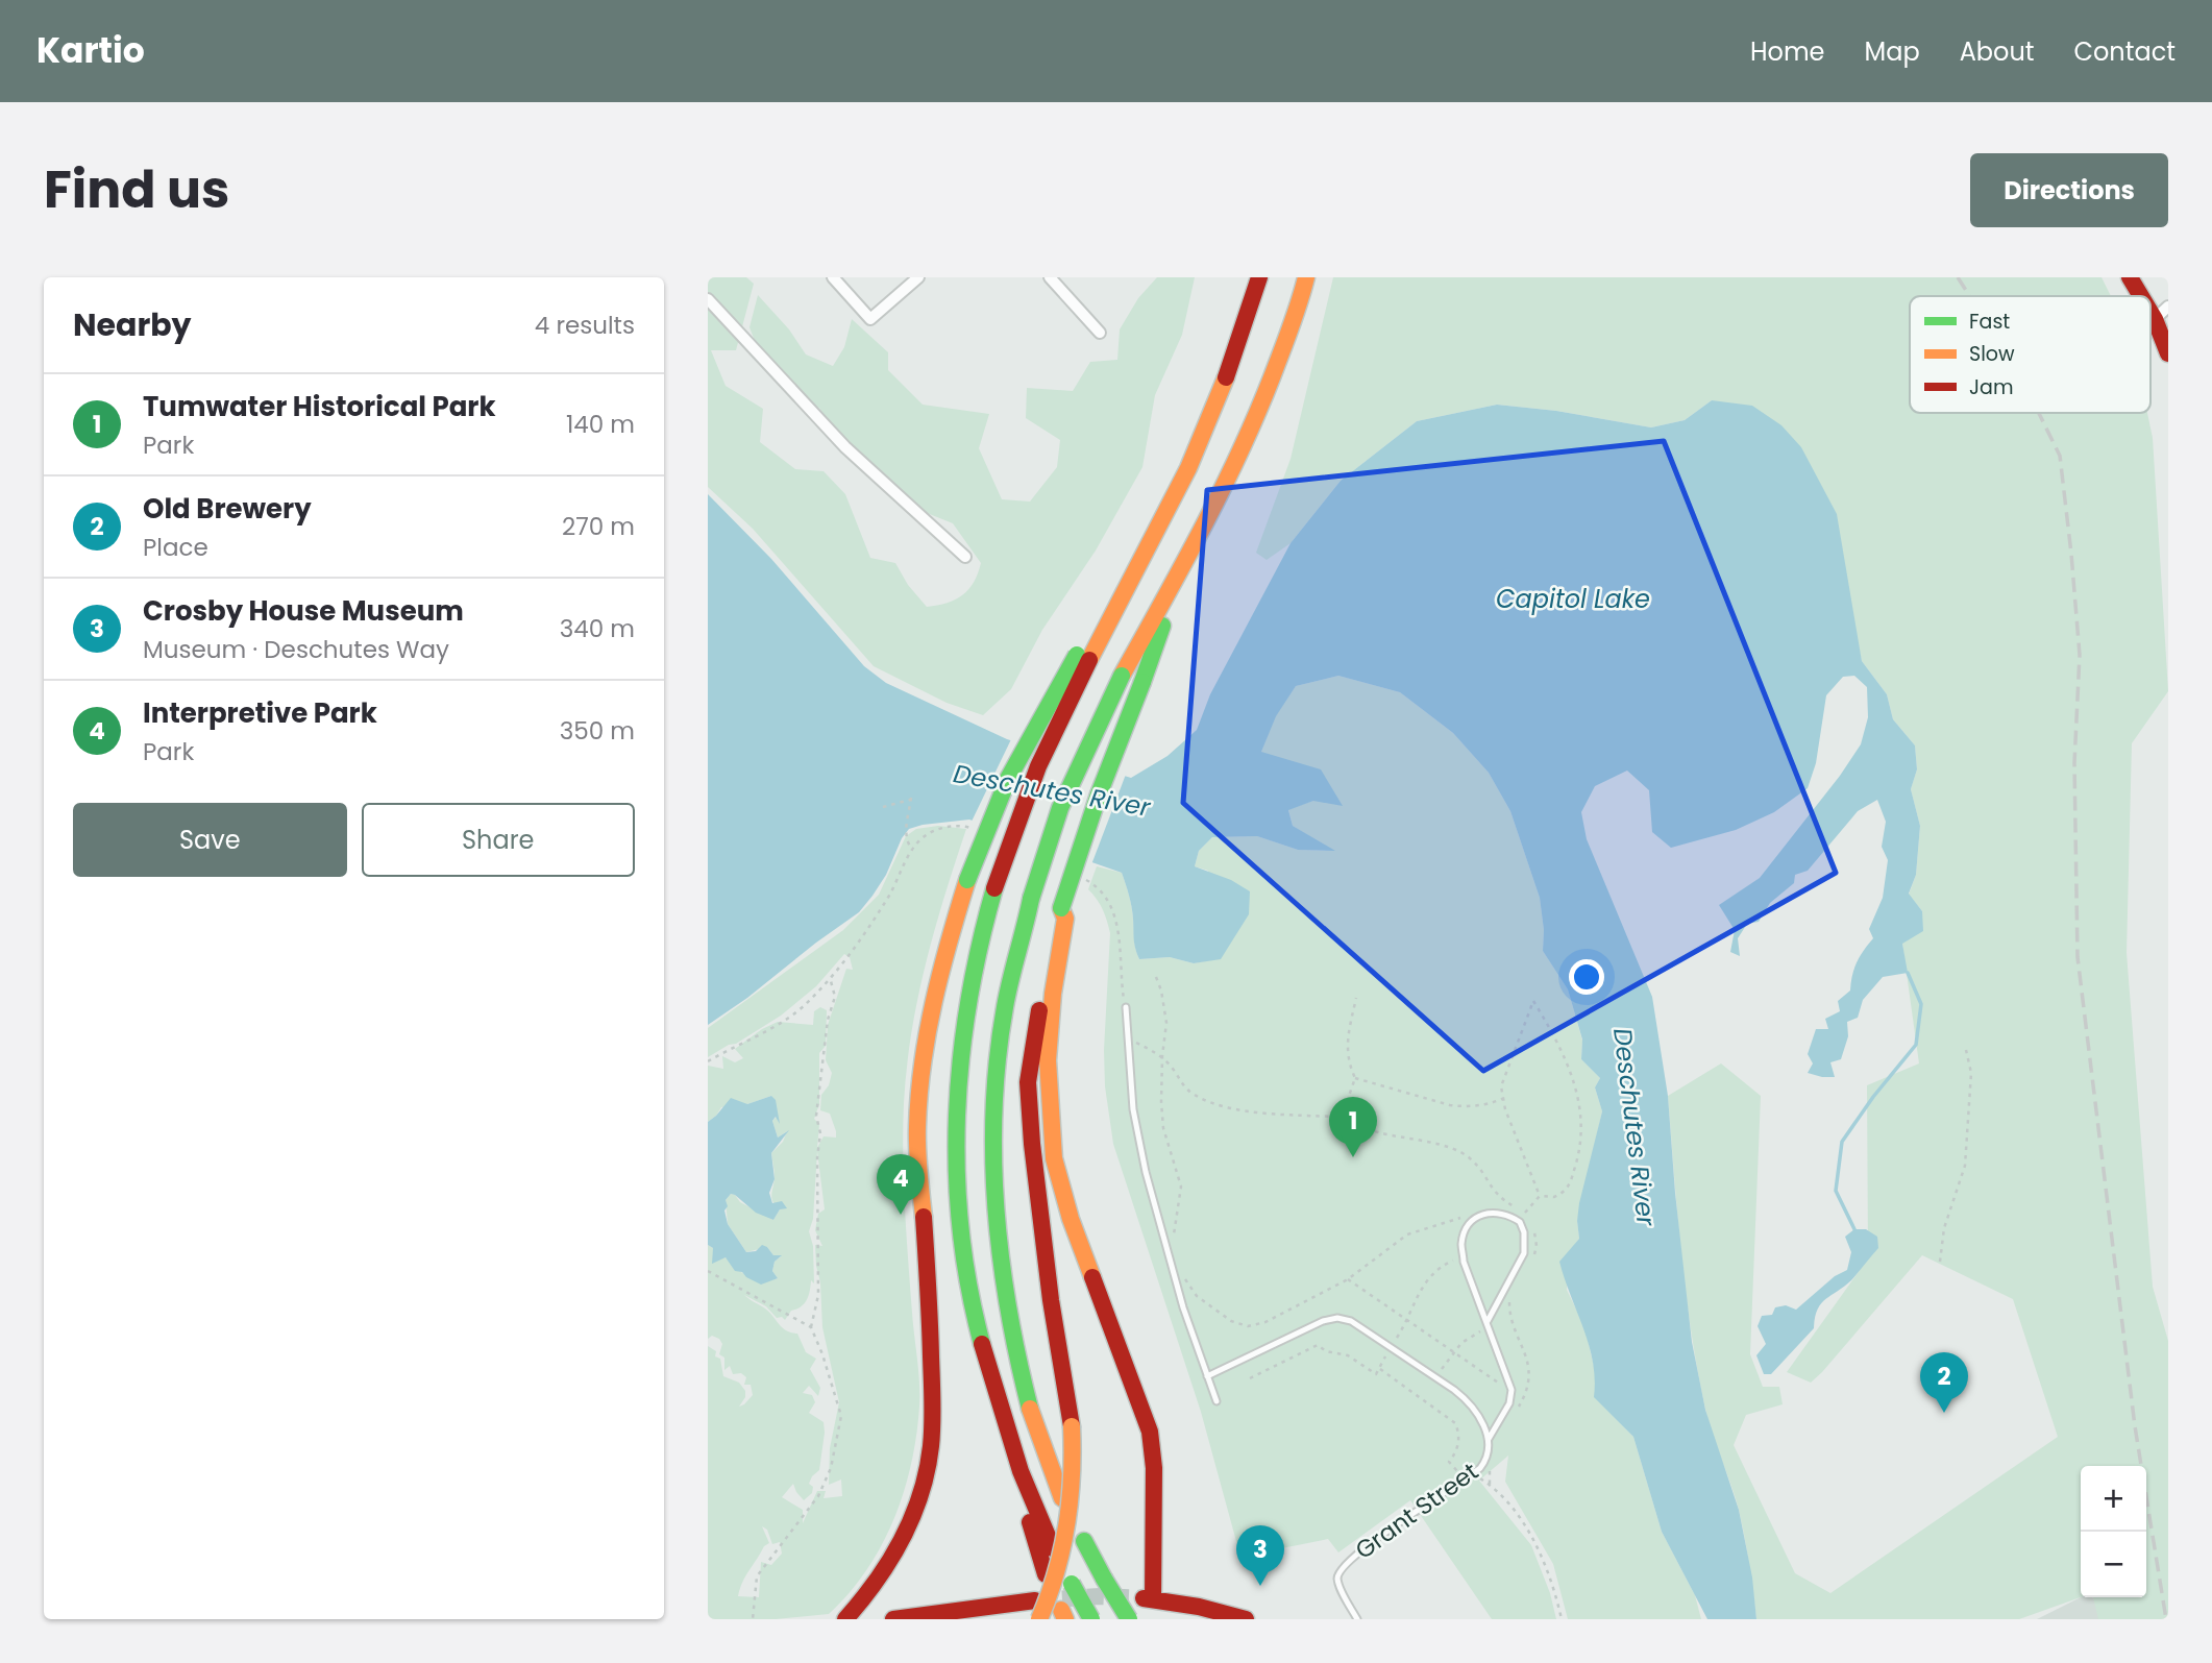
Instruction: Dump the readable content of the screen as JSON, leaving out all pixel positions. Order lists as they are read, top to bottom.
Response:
{
  "streets": {
    "lane": ["Grant Street"]
  },
  "water": ["Capitol Lake", "Deschutes River"],
  "legend": ["Fast", "Slow", "Jam"],
  "page": {
    "header": "Kartio",
    "nav": [
      "Home",
      "Map",
      "About",
      "Contact"
    ],
    "title": "Find us",
    "buttons": [
      "Directions",
      ["Save", "Share"]
    ],
    "heading": ["Nearby", "4 results"],
    "list": [
      {
        "mark": "1",
        "name": "Tumwater Historical Park",
        "note": "Park",
        "value": "140 m"
      },
      {
        "mark": "2",
        "name": "Old Brewery",
        "note": "Place",
        "value": "270 m"
      },
      {
        "mark": "3",
        "name": "Crosby House Museum",
        "note": "Museum · Deschutes Way",
        "value": "340 m"
      },
      {
        "mark": "4",
        "name": "Interpretive Park",
        "note": "Park",
        "value": "350 m"
      }
    ],
    "pins": [
      "1",
      "4",
      "2",
      "3"
    ],
    "map_buttons": ["+", "−"]
  }
}
